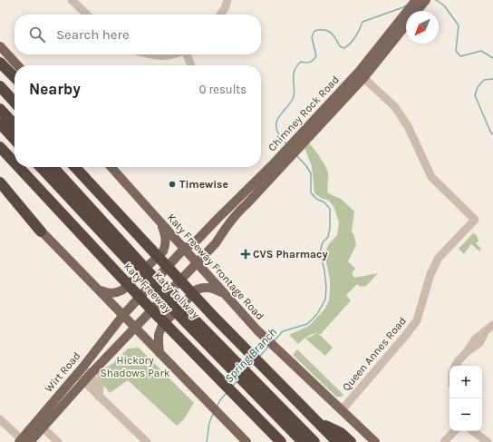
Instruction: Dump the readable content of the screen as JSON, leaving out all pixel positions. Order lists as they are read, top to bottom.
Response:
{
  "streets": {
    "highway": ["Katy Freeway", "Katy Tollway"],
    "main road": ["Chimney Rock Road", "Katy Freeway Frontage Road", "Wirt Road"],
    "street": ["Queen Annes Road"]
  },
  "crossings": [
    ["Chimney Rock Road", "Katy Freeway Frontage Road"],
    ["Chimney Rock Road", "Queen Annes Road"],
    ["Chimney Rock Road", "Wirt Road"],
    ["Katy Freeway Frontage Road", "Queen Annes Road"],
    ["Katy Freeway Frontage Road", "Wirt Road"]
  ],
  "water": ["Spring Branch"],
  "parks": ["Hickory Shadows Park"],
  "places": {
    "other": ["Timewise"],
    "health": ["CVS Pharmacy"]
  },
  "north": "bottom left",
  "page": {
    "search": "Search here",
    "heading": ["Nearby", "0 results"],
    "map_buttons": ["+", "−"]
  }
}
